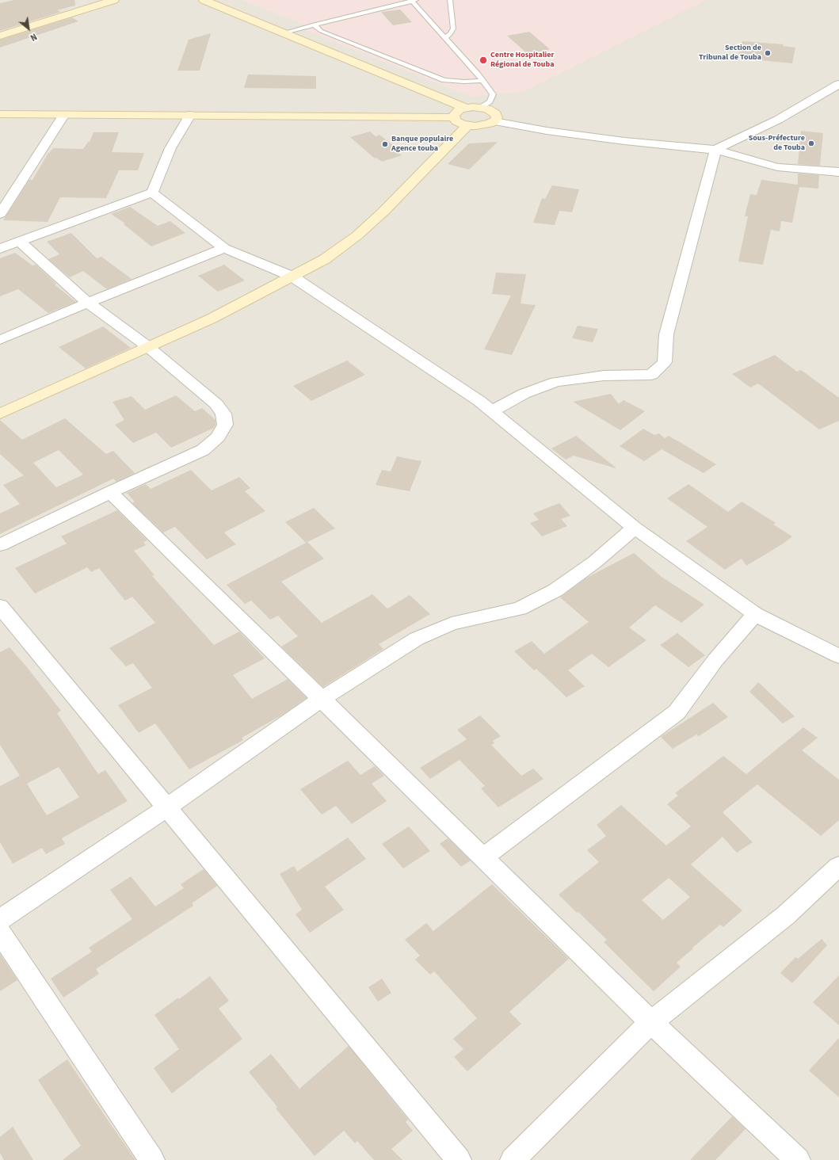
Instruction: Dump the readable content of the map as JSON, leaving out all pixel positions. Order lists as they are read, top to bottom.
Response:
{
  "places": [
    "Section de Tribunal de Touba",
    "Centre Hospitalier Régional de Touba",
    "Sous-Préfecture de Touba",
    "Banque populaire Agence touba"
  ],
  "north": "bottom right"
}
